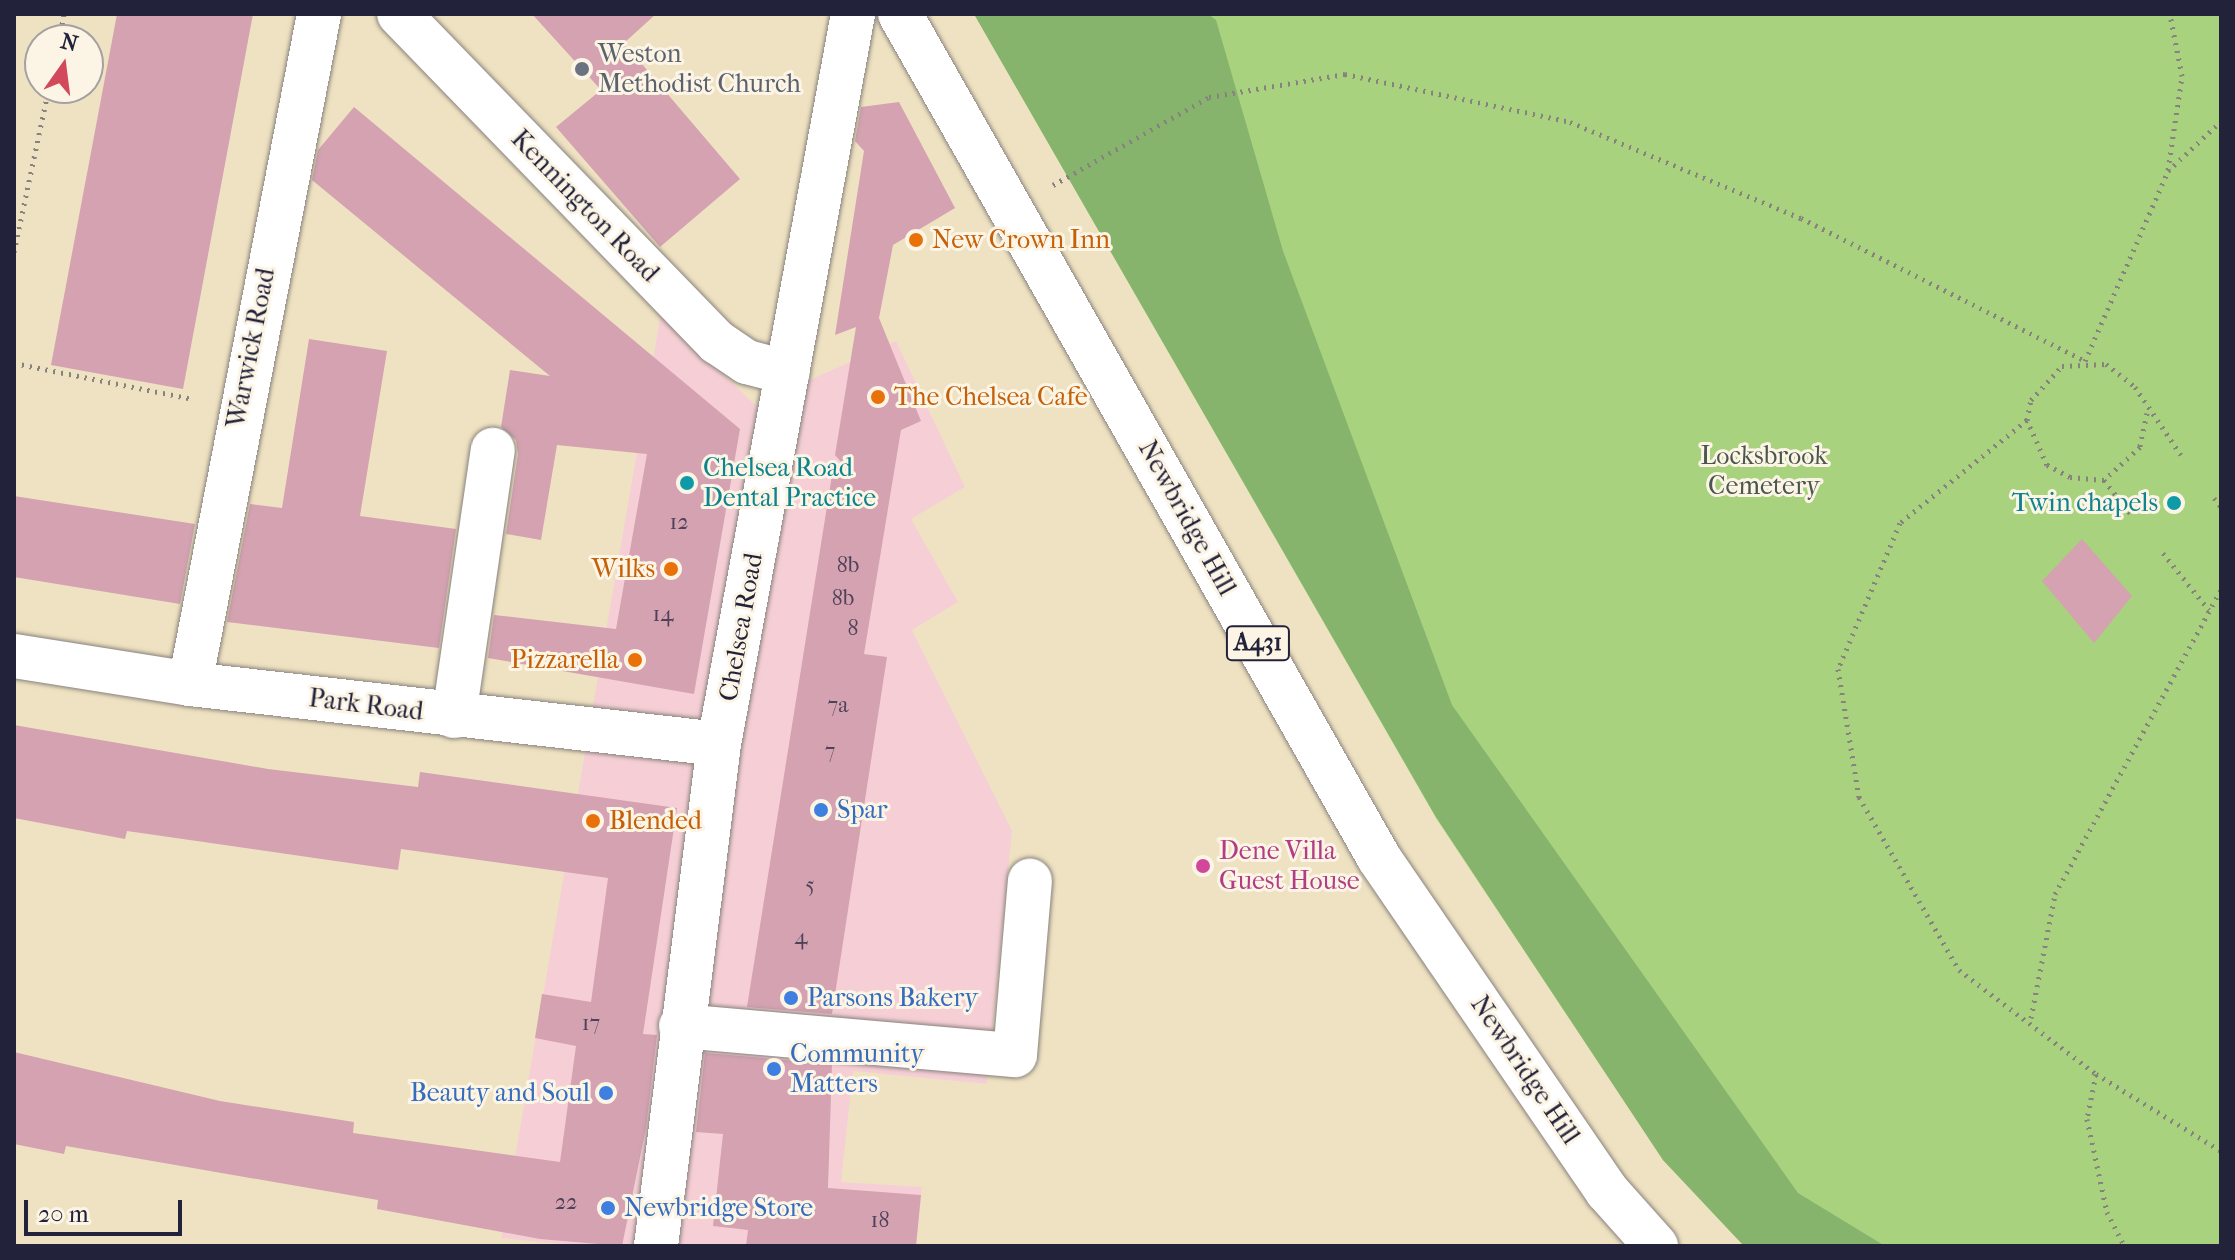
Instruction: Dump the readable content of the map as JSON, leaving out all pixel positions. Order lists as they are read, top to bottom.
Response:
{
  "streets": {
    "street": [
      "Kennington Road",
      "Warwick Road",
      "Newbridge Hill",
      "Chelsea Road",
      "A431",
      "Park Road"
    ]
  },
  "crossings": [
    ["Kennington Road", "Chelsea Road"],
    ["Warwick Road", "Park Road"],
    ["Chelsea Road", "Park Road"]
  ],
  "parks": ["Locksbrook Cemetery"],
  "places": [
    "Weston Methodist Church",
    "New Crown Inn",
    "The Chelsea Cafe",
    "Chelsea Road Dental Practice",
    "Twin chapels",
    "Wilks",
    "Pizzarella",
    "Spar",
    "Blended",
    "Dene Villa Guest House",
    "Parsons Bakery",
    "Community Matters",
    "Beauty and Soul",
    "Newbridge Store"
  ],
  "house_numbers": [
    "12",
    "8b",
    "8b",
    "14",
    "8",
    "7a",
    "7",
    "5",
    "4",
    "17",
    "22",
    "18"
  ],
  "scale_bar": "20 m",
  "north": "top"
}
